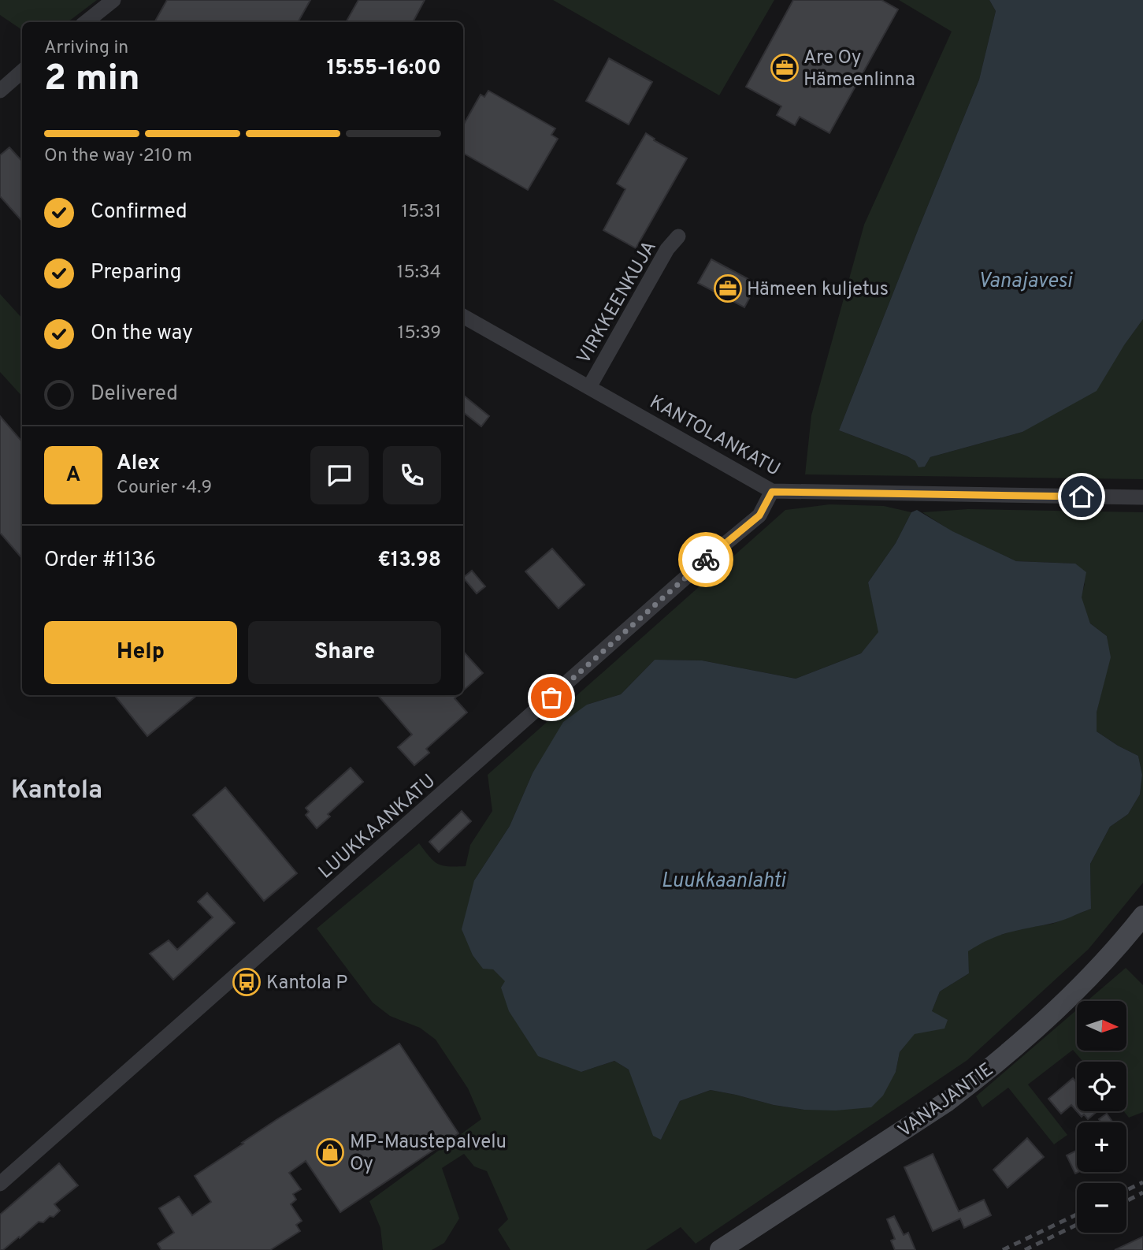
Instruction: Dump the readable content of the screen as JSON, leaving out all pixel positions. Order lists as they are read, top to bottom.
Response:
{
  "streets": {
    "street": [
      "VIRKKEENKUJA",
      "KANTOLANKATU",
      "LUUKKAANKATU",
      "VANAJANTIE"
    ]
  },
  "crossings": [
    ["VIRKKEENKUJA", "KANTOLANKATU"],
    ["KANTOLANKATU", "LUUKKAANKATU"]
  ],
  "districts": ["Kantola"],
  "water": ["Vanajavesi", "Luukkaanlahti"],
  "places": {
    "office": ["Are Oy Hämeenlinna", "Hämeen kuljetus"],
    "bus stop": ["Kantola P"],
    "shop": ["MP-Maustepalvelu Oy"]
  },
  "north": "right",
  "page": {
    "heading": ["2 min", "Arriving in", "15:55–16:00"],
    "panel": [
      "Alex",
      "Courier · 4.9",
      "Order #1136",
      "€13.98"
    ],
    "bar": "On the way · 210 m",
    "list": [
      ["Confirmed", "15:31"],
      ["Preparing", "15:34"],
      ["On the way", "15:39"],
      "Delivered"
    ],
    "round": "A",
    "buttons": ["Help", "Share"],
    "map_buttons": ["+", "−"]
  }
}
